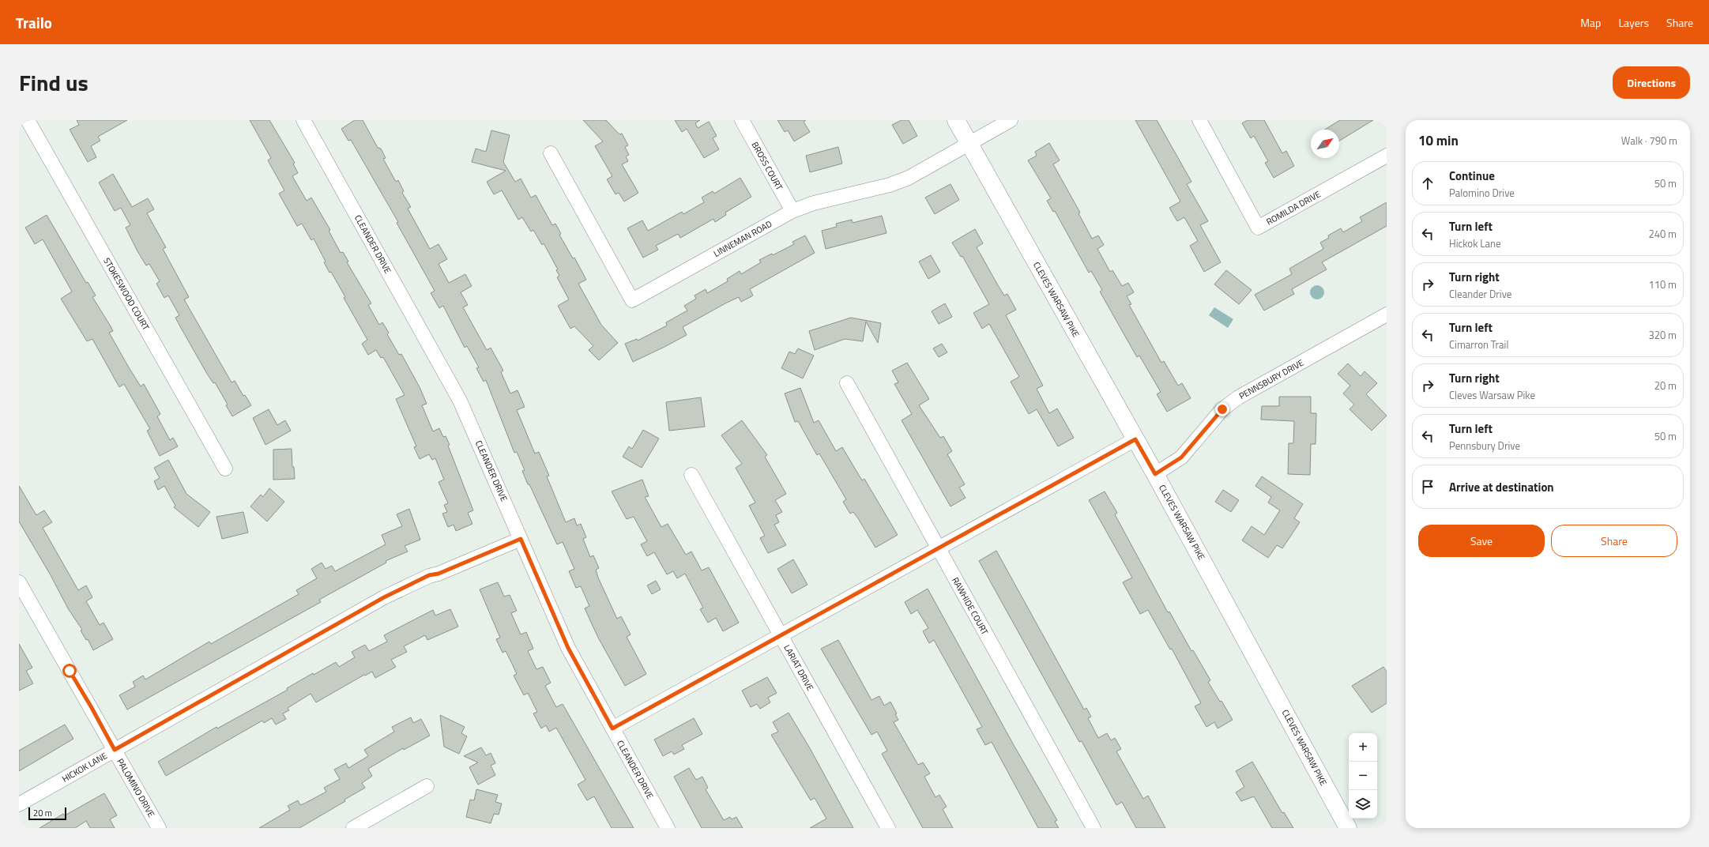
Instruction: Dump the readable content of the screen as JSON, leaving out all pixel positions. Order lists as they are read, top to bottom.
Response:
{
  "streets": {
    "street": [
      "BROSS COURT",
      "ROMILDA DRIVE",
      "LINNEMAN ROAD",
      "CLEANDER DRIVE",
      "STOKESWOOD COURT",
      "CLEVES WARSAW PIKE",
      "PENNSBURY DRIVE",
      "RAWHIDE COURT",
      "LARIAT DRIVE",
      "HICKOK LANE",
      "PALOMINO DRIVE"
    ]
  },
  "crossings": [
    ["BROSS COURT", "LINNEMAN ROAD"],
    ["LINNEMAN ROAD", "CLEVES WARSAW PIKE"],
    ["CLEANDER DRIVE", "HICKOK LANE"],
    ["CLEVES WARSAW PIKE", "PENNSBURY DRIVE"],
    ["HICKOK LANE", "PALOMINO DRIVE"]
  ],
  "scale_bar": "20 m",
  "north": "top right",
  "page": {
    "header": "Trailo",
    "nav": ["Map", "Layers", "Share"],
    "title": "Find us",
    "buttons": [
      "Directions",
      ["Save", "Share"]
    ],
    "heading": ["10 min", "Walk · 790 m"],
    "list": [
      ["Continue", "Palomino Drive", "50 m"],
      ["Turn left", "Hickok Lane", "240 m"],
      ["Turn right", "Cleander Drive", "110 m"],
      ["Turn left", "Cimarron Trail", "320 m"],
      ["Turn right", "Cleves Warsaw Pike", "20 m"],
      ["Turn left", "Pennsbury Drive", "50 m"],
      "Arrive at destination"
    ],
    "map_buttons": ["+", "−"],
    "scale": "20 m"
  }
}
